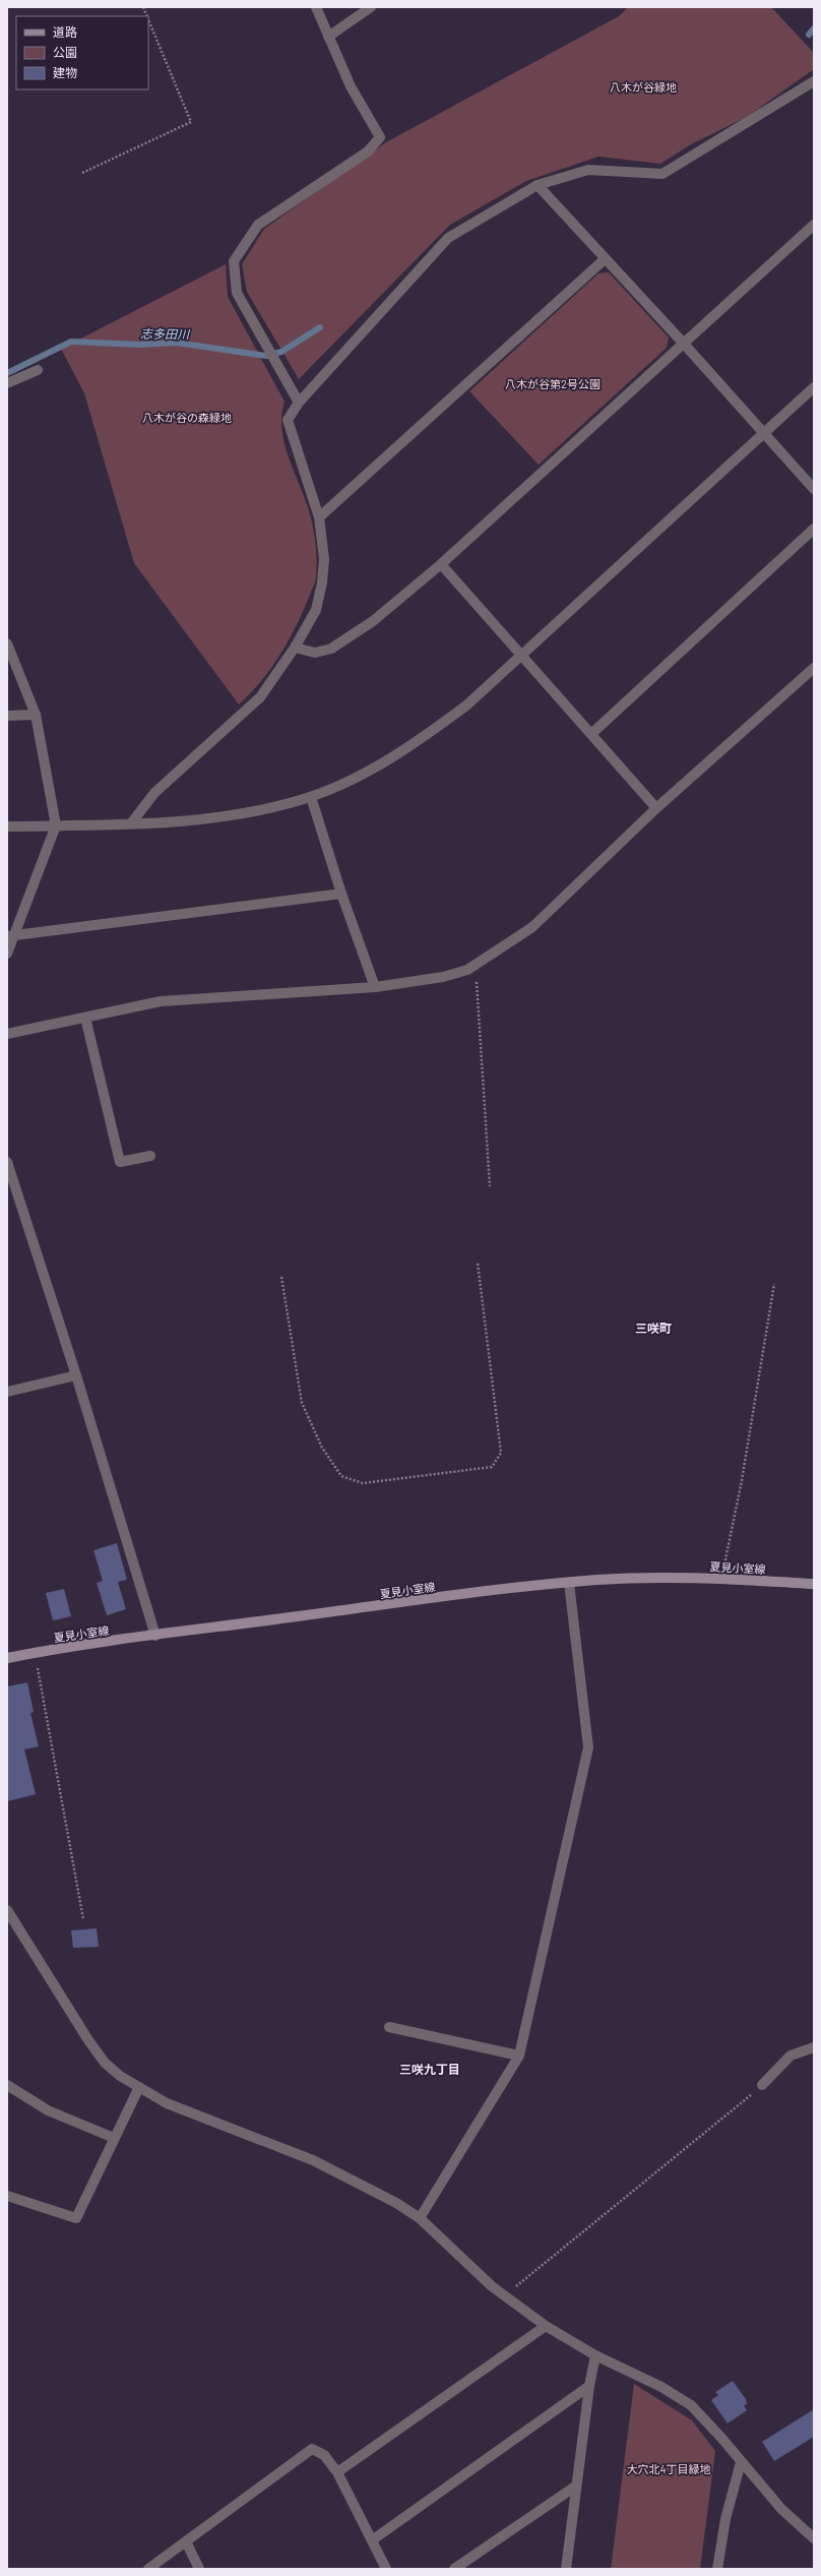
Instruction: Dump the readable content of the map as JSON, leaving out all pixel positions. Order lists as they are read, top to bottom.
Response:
{
  "streets": {
    "main road": ["夏見小室線"]
  },
  "districts": ["三咲町", "三咲九丁目"],
  "water": ["志多田川"],
  "parks": [
    "八木が谷緑地",
    "八木が谷第2号公園",
    "八木が谷の森緑地",
    "大穴北4丁目緑地"
  ],
  "legend": ["道路", "公園", "建物"]
}
